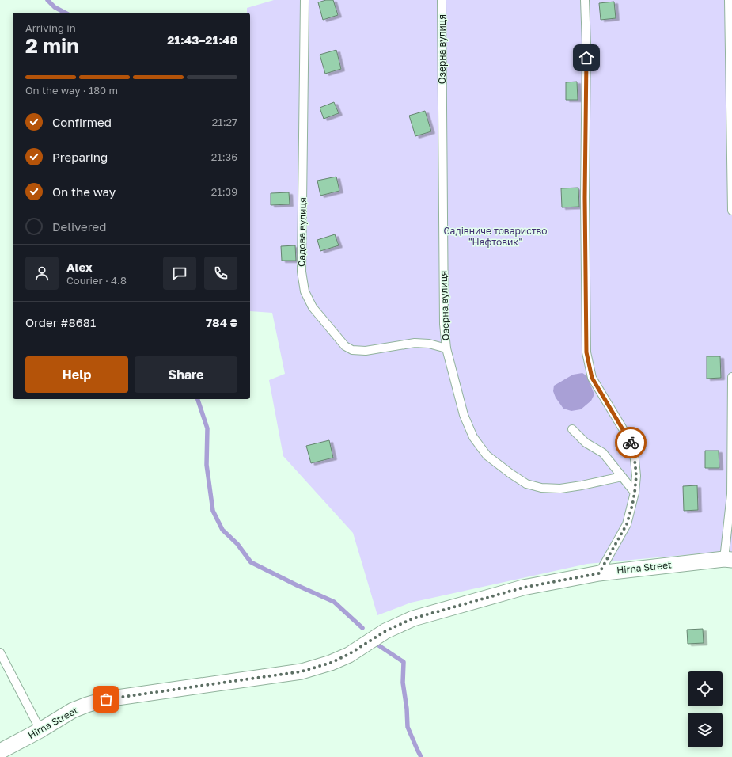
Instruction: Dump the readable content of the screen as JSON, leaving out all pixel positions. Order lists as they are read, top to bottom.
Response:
{
  "streets": {
    "street": ["Hirna Street"],
    "lane": ["Озерна вулиця", "Садова вулиця"]
  },
  "crossings": [
    ["Озерна вулиця", "Садова вулиця"]
  ],
  "parks": ["Садівниче товариство \"Нафтовик\""],
  "page": {
    "heading": ["2 min", "Arriving in", "21:43–21:48"],
    "panel": [
      "Alex",
      "Courier · 4.8",
      "Order #8681",
      "784 ₴"
    ],
    "bar": "On the way · 180 m",
    "list": [
      ["Confirmed", "21:27"],
      ["Preparing", "21:36"],
      ["On the way", "21:39"],
      "Delivered"
    ],
    "buttons": ["Help", "Share"]
  }
}
